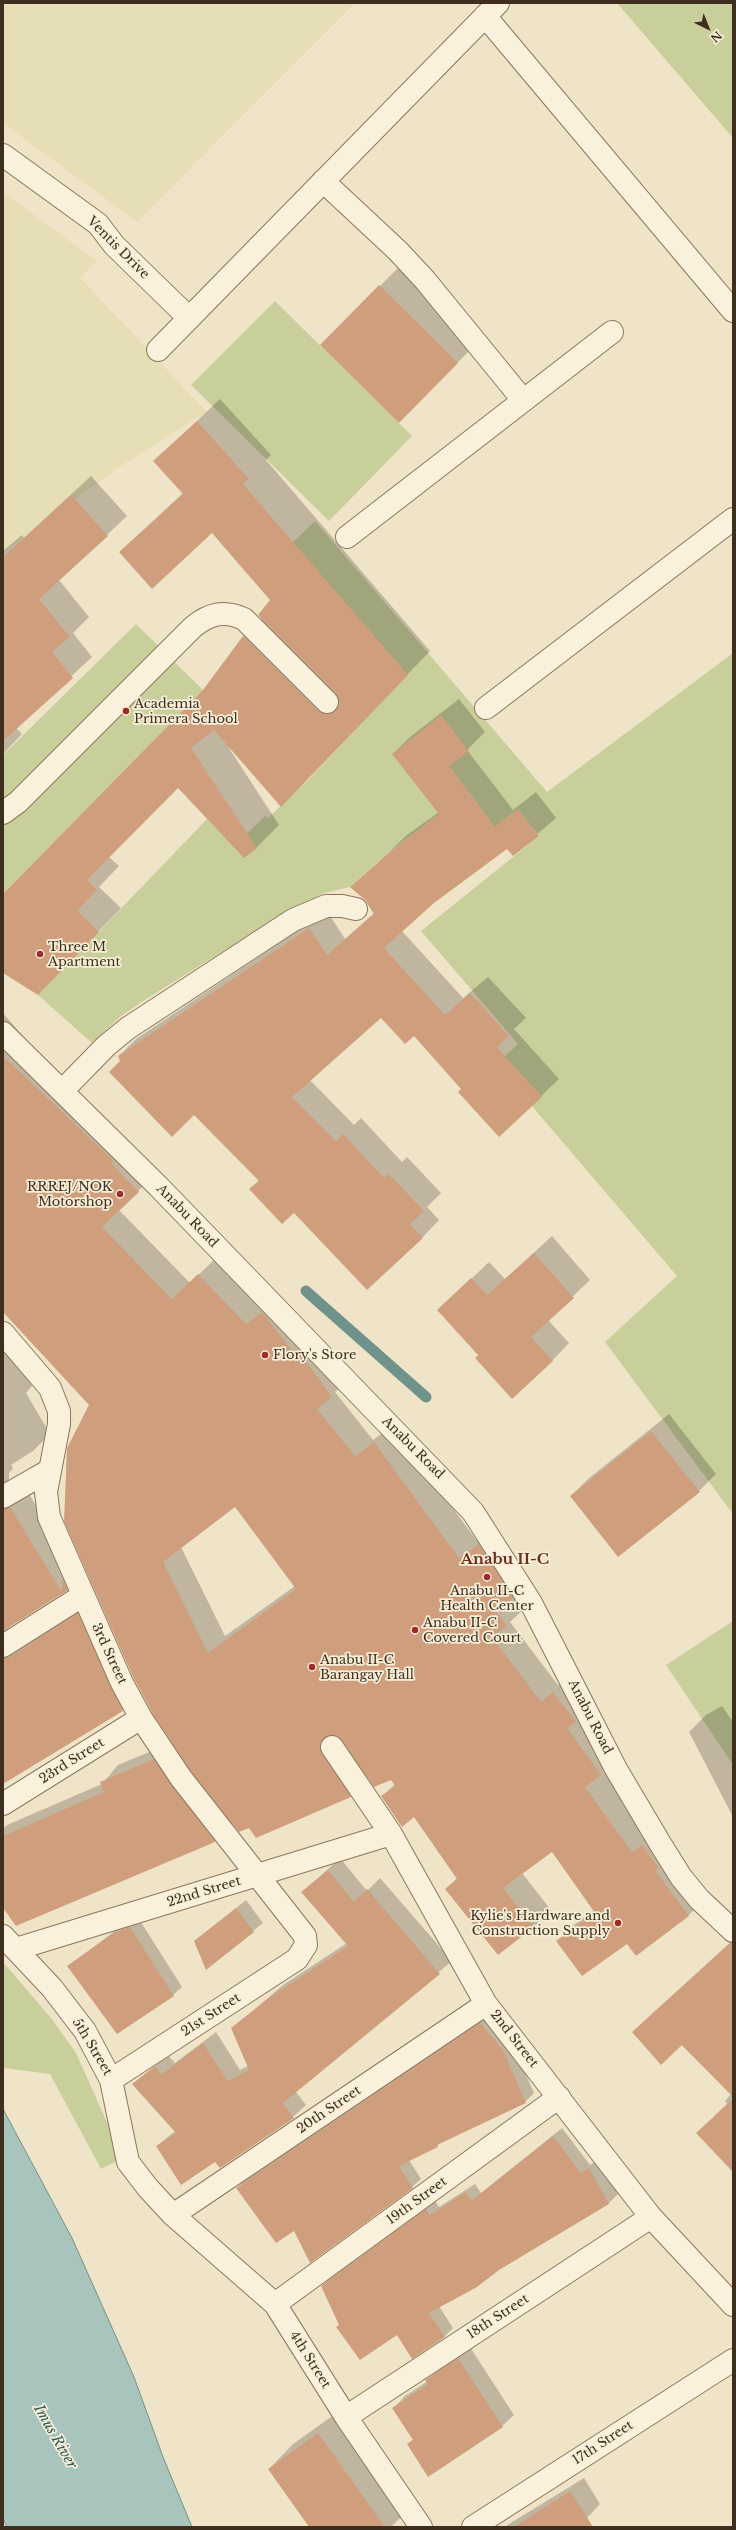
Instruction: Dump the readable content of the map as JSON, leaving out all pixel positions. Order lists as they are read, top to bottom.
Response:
{
  "streets": {
    "street": [
      "Ventis Drive",
      "Anabu Road",
      "3rd Street",
      "23rd Street",
      "22nd Street",
      "21st Street",
      "2nd Street",
      "5th Street",
      "20th Street",
      "19th Street",
      "18th Street",
      "4th Street",
      "17th Street"
    ]
  },
  "crossings": [
    ["3rd Street", "23rd Street"],
    ["3rd Street", "22nd Street"],
    ["3rd Street", "21st Street"],
    ["22nd Street", "2nd Street"],
    ["22nd Street", "5th Street"],
    ["21st Street", "5th Street"],
    ["2nd Street", "20th Street"],
    ["2nd Street", "19th Street"],
    ["2nd Street", "18th Street"],
    ["5th Street", "20th Street"],
    ["5th Street", "4th Street"],
    ["20th Street", "4th Street"],
    ["19th Street", "4th Street"],
    ["18th Street", "4th Street"]
  ],
  "districts": ["Anabu II-C"],
  "water": ["Imus River"],
  "places": [
    "Academia Primera School",
    "Three M Apartment",
    "RRREJ/NOK Motorshop",
    "Flory's Store",
    "Anabu II-C Health Center",
    "Anabu II-C Covered Court",
    "Anabu II-C Barangay Hall",
    "Kylie's Hardware and Construction Supply"
  ],
  "north": "bottom right"
}
